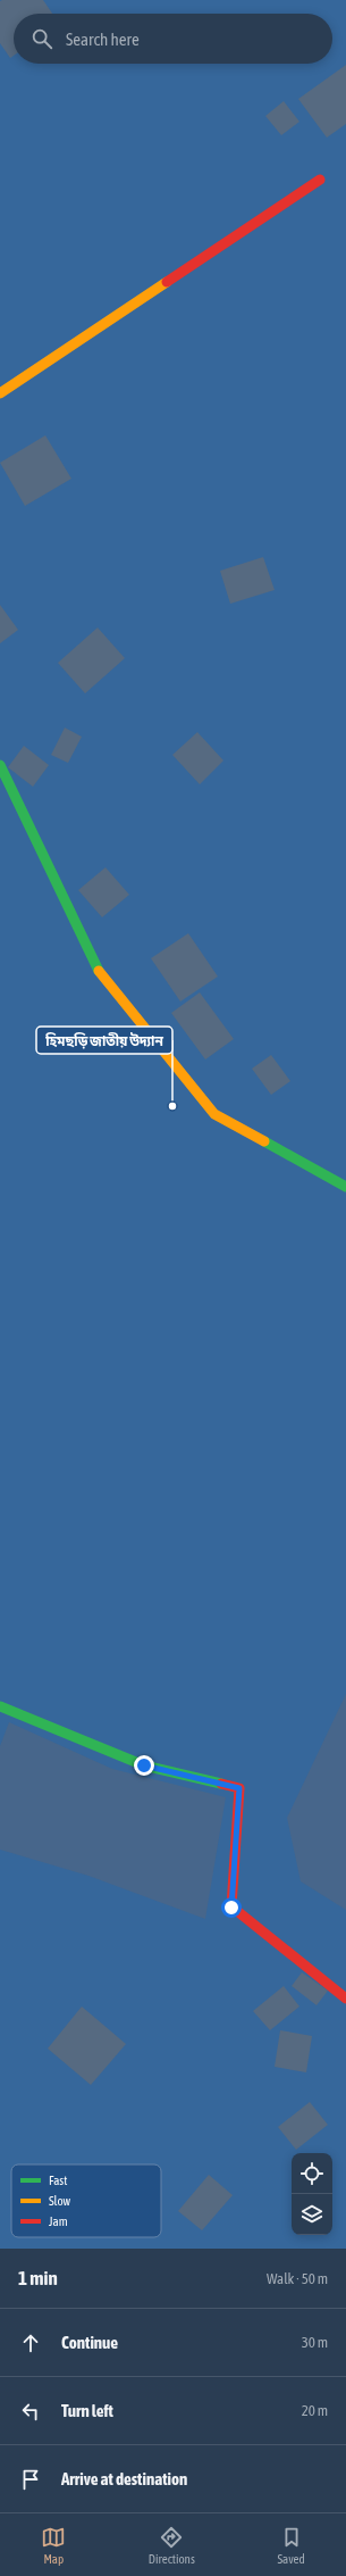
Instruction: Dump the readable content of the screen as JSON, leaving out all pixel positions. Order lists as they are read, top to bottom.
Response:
{
  "places": ["হিমছড়ি জাতীয় উদ্যান"],
  "legend": ["Fast", "Slow", "Jam"],
  "page": {
    "search": "Search here",
    "heading": ["1 min", "Walk · 50 m"],
    "list": [
      ["Continue", "30 m"],
      ["Turn left", "20 m"],
      "Arrive at destination"
    ],
    "nav": ["Map", "Directions", "Saved"]
  }
}
